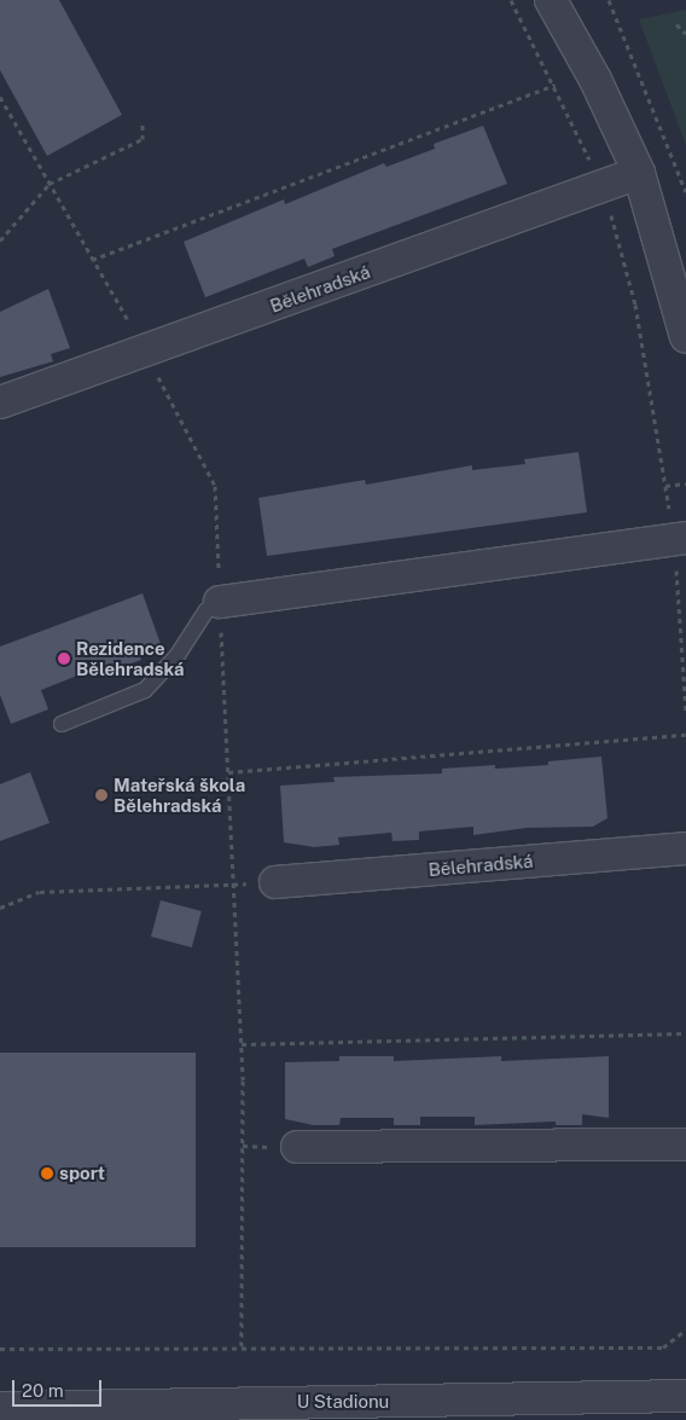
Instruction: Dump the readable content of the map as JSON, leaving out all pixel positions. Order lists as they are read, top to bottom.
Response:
{
  "streets": {
    "street": ["Bělehradská", "U Stadionu"]
  },
  "places": ["Rezidence Bělehradská", "Mateřská škola Bělehradská", "sport"],
  "scale_bar": "20 m"
}
